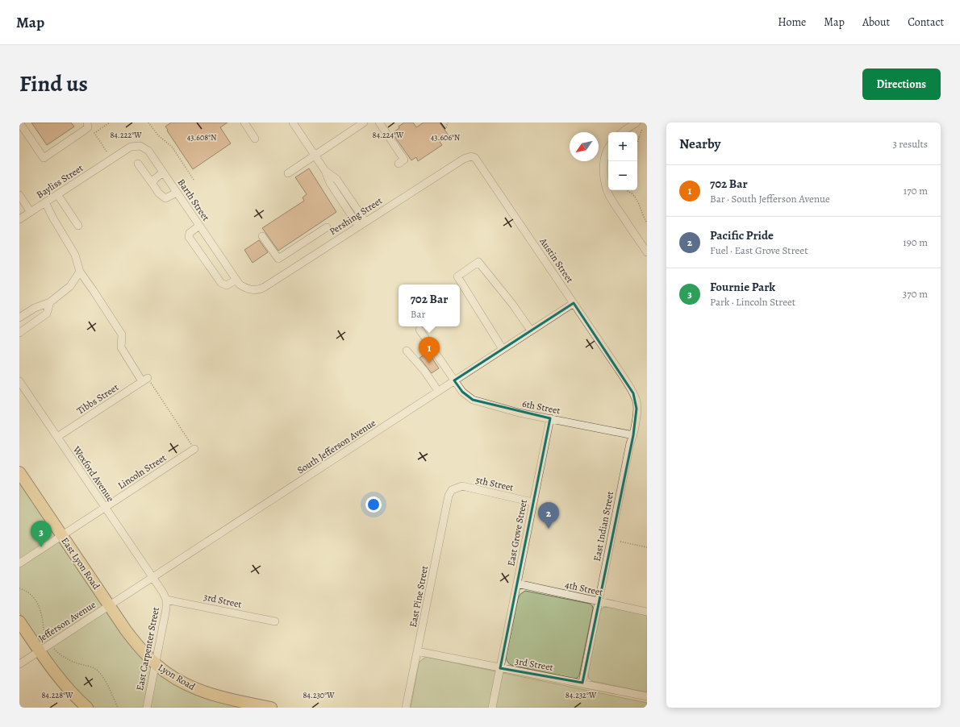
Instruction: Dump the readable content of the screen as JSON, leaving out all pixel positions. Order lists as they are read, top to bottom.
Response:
{
  "streets": {
    "highway": ["East Lyon Road", "Lyon Road"],
    "street": [
      "Bayliss Street",
      "Barth Street",
      "Pershing Street",
      "Austin Street",
      "Tibbs Street",
      "6th Street",
      "South Jefferson Avenue",
      "Lincoln Street",
      "Wexford Avenue",
      "5th Street",
      "East Indian Street",
      "East Grove Street",
      "4th Street",
      "East Pine Street",
      "3rd Street",
      "Jefferson Avenue",
      "East Carpenter Street"
    ]
  },
  "crossings": [
    ["Bayliss Street", "Barth Street"],
    ["Barth Street", "Pershing Street"],
    ["Pershing Street", "Austin Street"],
    ["Austin Street", "South Jefferson Avenue"],
    ["Austin Street", "East Indian Street"],
    ["Tibbs Street", "Wexford Avenue"],
    ["6th Street", "South Jefferson Avenue"],
    ["6th Street", "East Indian Street"],
    ["6th Street", "East Grove Street"],
    ["South Jefferson Avenue", "Wexford Avenue"],
    ["South Jefferson Avenue", "East Lyon Road"],
    ["South Jefferson Avenue", "Jefferson Avenue"],
    ["South Jefferson Avenue", "East Carpenter Street"],
    ["South Jefferson Avenue", "Lyon Road"],
    ["Lincoln Street", "Wexford Avenue"],
    ["Lincoln Street", "East Lyon Road"],
    ["Wexford Avenue", "East Carpenter Street"],
    ["5th Street", "East Grove Street"],
    ["5th Street", "East Pine Street"],
    ["East Indian Street", "4th Street"],
    ["East Indian Street", "3rd Street"],
    ["East Grove Street", "4th Street"],
    ["East Grove Street", "3rd Street"],
    ["East Lyon Road", "Jefferson Avenue"],
    ["East Lyon Road", "Lyon Road"],
    ["East Pine Street", "3rd Street"],
    ["3rd Street", "East Carpenter Street"],
    ["Jefferson Avenue", "Lyon Road"],
    ["East Carpenter Street", "Lyon Road"]
  ],
  "north": "bottom left",
  "page": {
    "header": "Map",
    "nav": [
      "Home",
      "Map",
      "About",
      "Contact"
    ],
    "title": "Find us",
    "buttons": "Directions",
    "heading": ["Nearby", "3 results"],
    "map_buttons": ["+", "−"],
    "list": [
      {
        "mark": "1",
        "name": "702 Bar",
        "note": "Bar · South Jefferson Avenue",
        "value": "170 m"
      },
      {
        "mark": "2",
        "name": "Pacific Pride",
        "note": "Fuel · East Grove Street",
        "value": "190 m"
      },
      {
        "mark": "3",
        "name": "Fournie Park",
        "note": "Park · Lincoln Street",
        "value": "370 m"
      }
    ],
    "popup": ["702 Bar", "Bar"],
    "pins": ["1", "2", "3"]
  },
  "coordinates": [
    "84.222°W",
    "84.224°W",
    "43.608°N",
    "43.606°N",
    "84.228°W",
    "84.230°W",
    "84.232°W"
  ]
}
